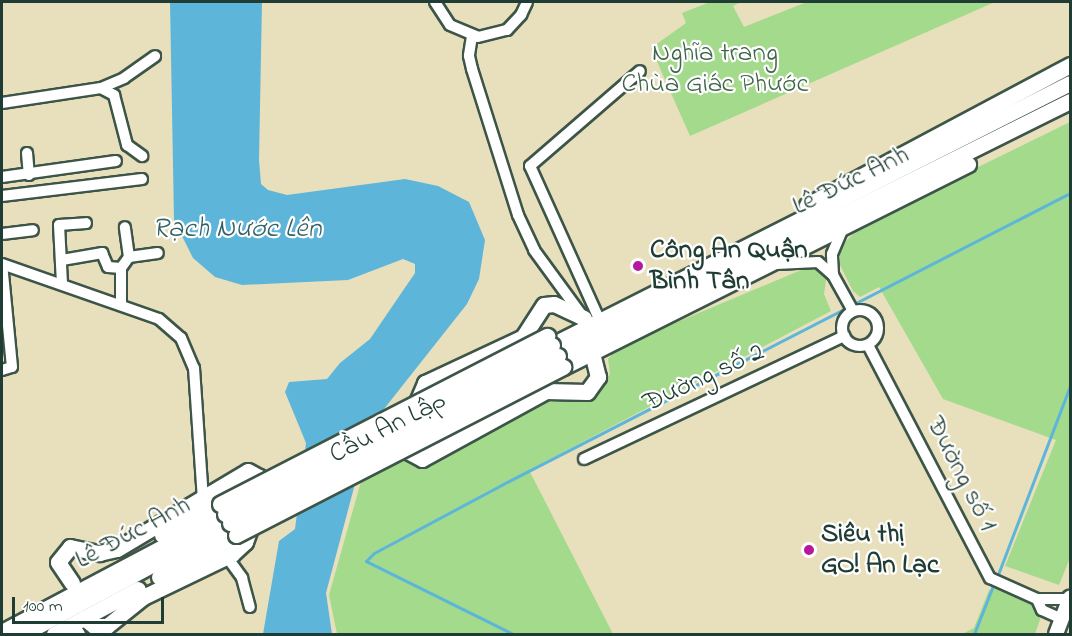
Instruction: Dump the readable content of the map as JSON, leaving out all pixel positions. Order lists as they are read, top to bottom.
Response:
{
  "streets": {
    "highway": ["Lê Đức Anh", "Cầu An Lập"],
    "street": ["Đường số 2", "Đường số 1"]
  },
  "crossings": [
    ["Lê Đức Anh", "Cầu An Lập"],
    ["Đường số 2", "Đường số 1"]
  ],
  "water": ["Rạch Nước Lên"],
  "parks": ["Nghĩa trang Chùa Giác Phước"],
  "places": ["Công An Quận Bình Tân", "Siêu thị GO! An Lạc"],
  "scale_bar": "100 m"
}
